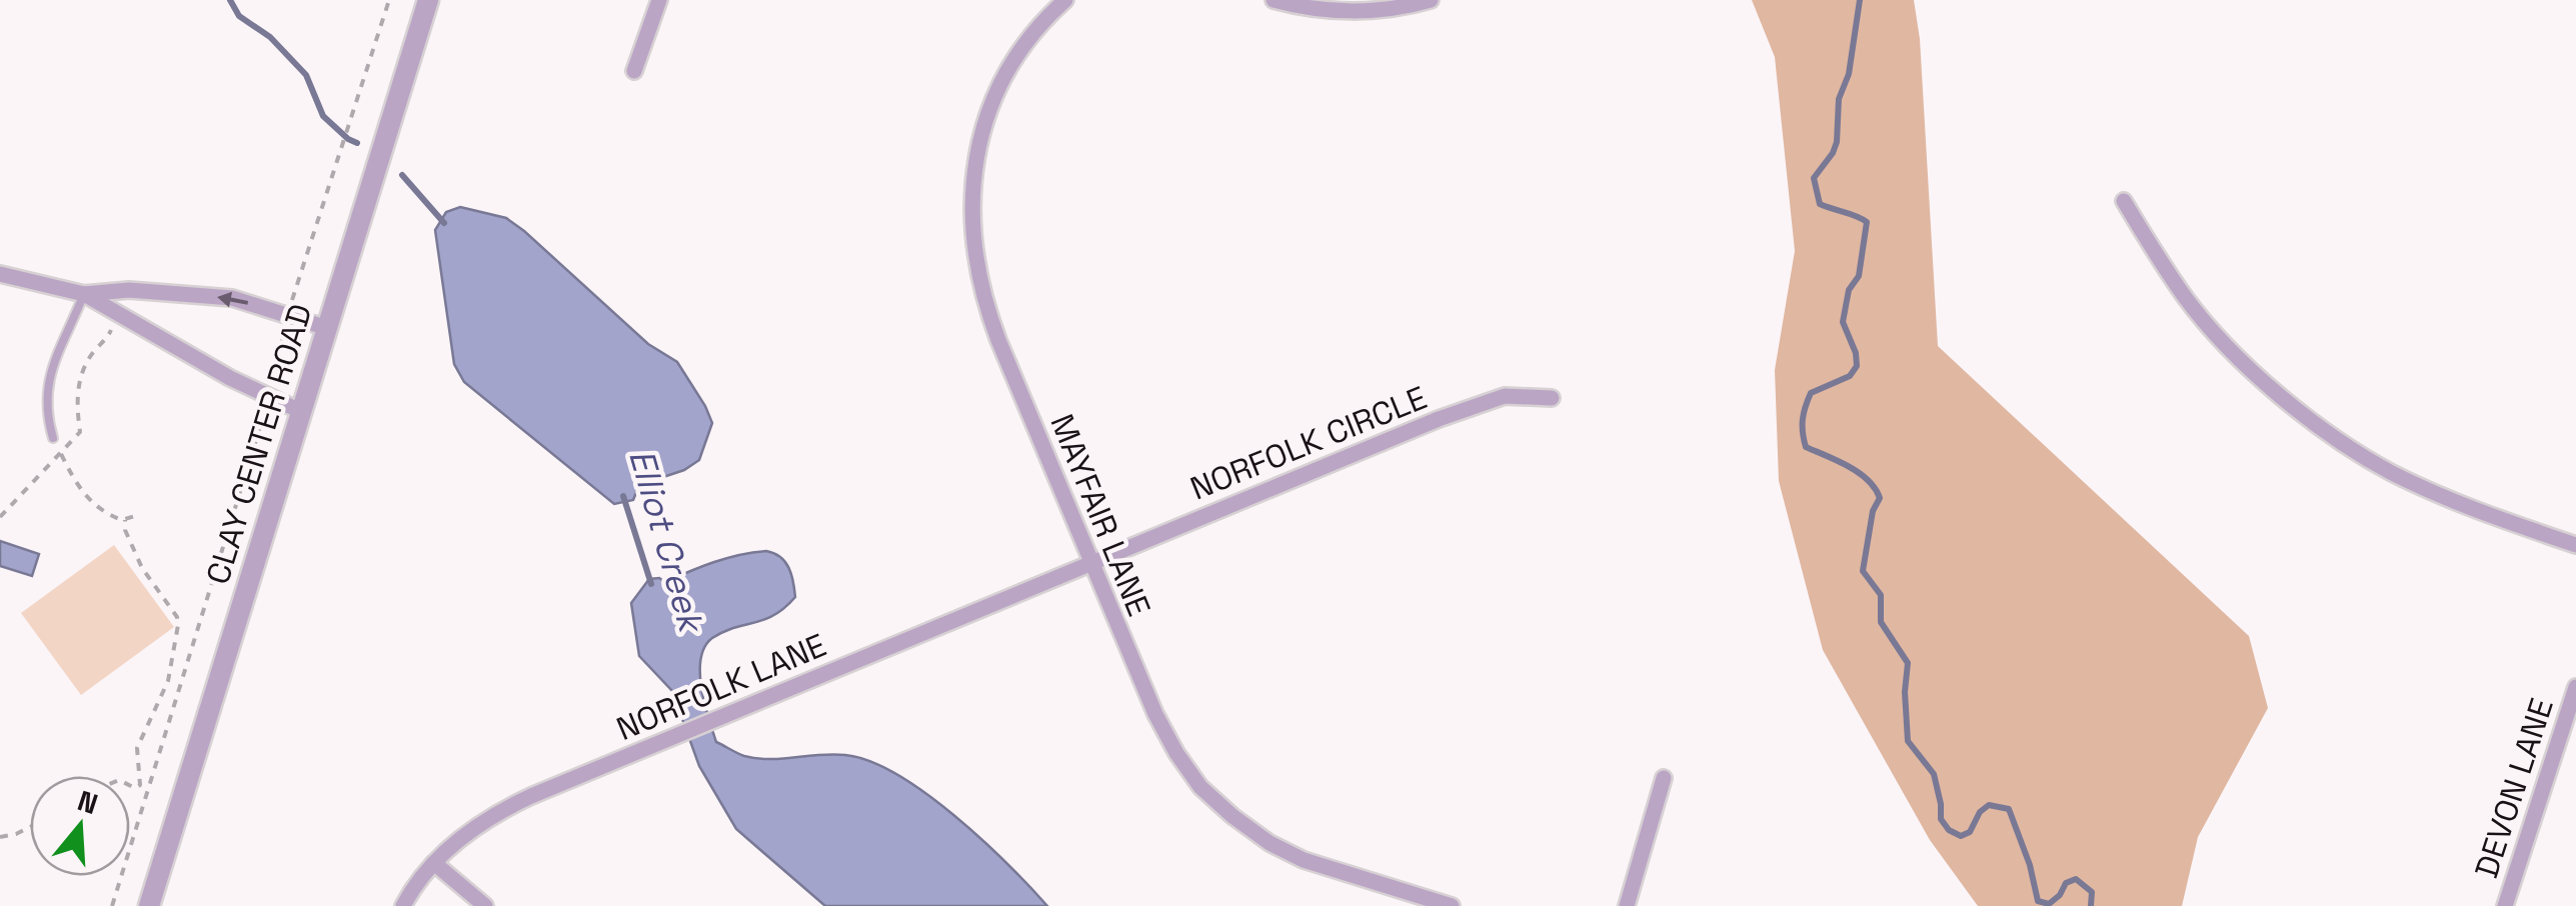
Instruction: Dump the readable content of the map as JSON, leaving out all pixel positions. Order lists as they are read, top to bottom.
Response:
{
  "streets": {
    "street": [
      "NORFOLK CIRCLE",
      "CLAY CENTER ROAD",
      "MAYFAIR LANE",
      "NORFOLK LANE",
      "DEVON LANE"
    ]
  },
  "crossings": [
    ["NORFOLK CIRCLE", "MAYFAIR LANE"],
    ["NORFOLK CIRCLE", "NORFOLK LANE"],
    ["MAYFAIR LANE", "NORFOLK LANE"]
  ],
  "water": ["Elliot Creek"],
  "north": "top"
}
